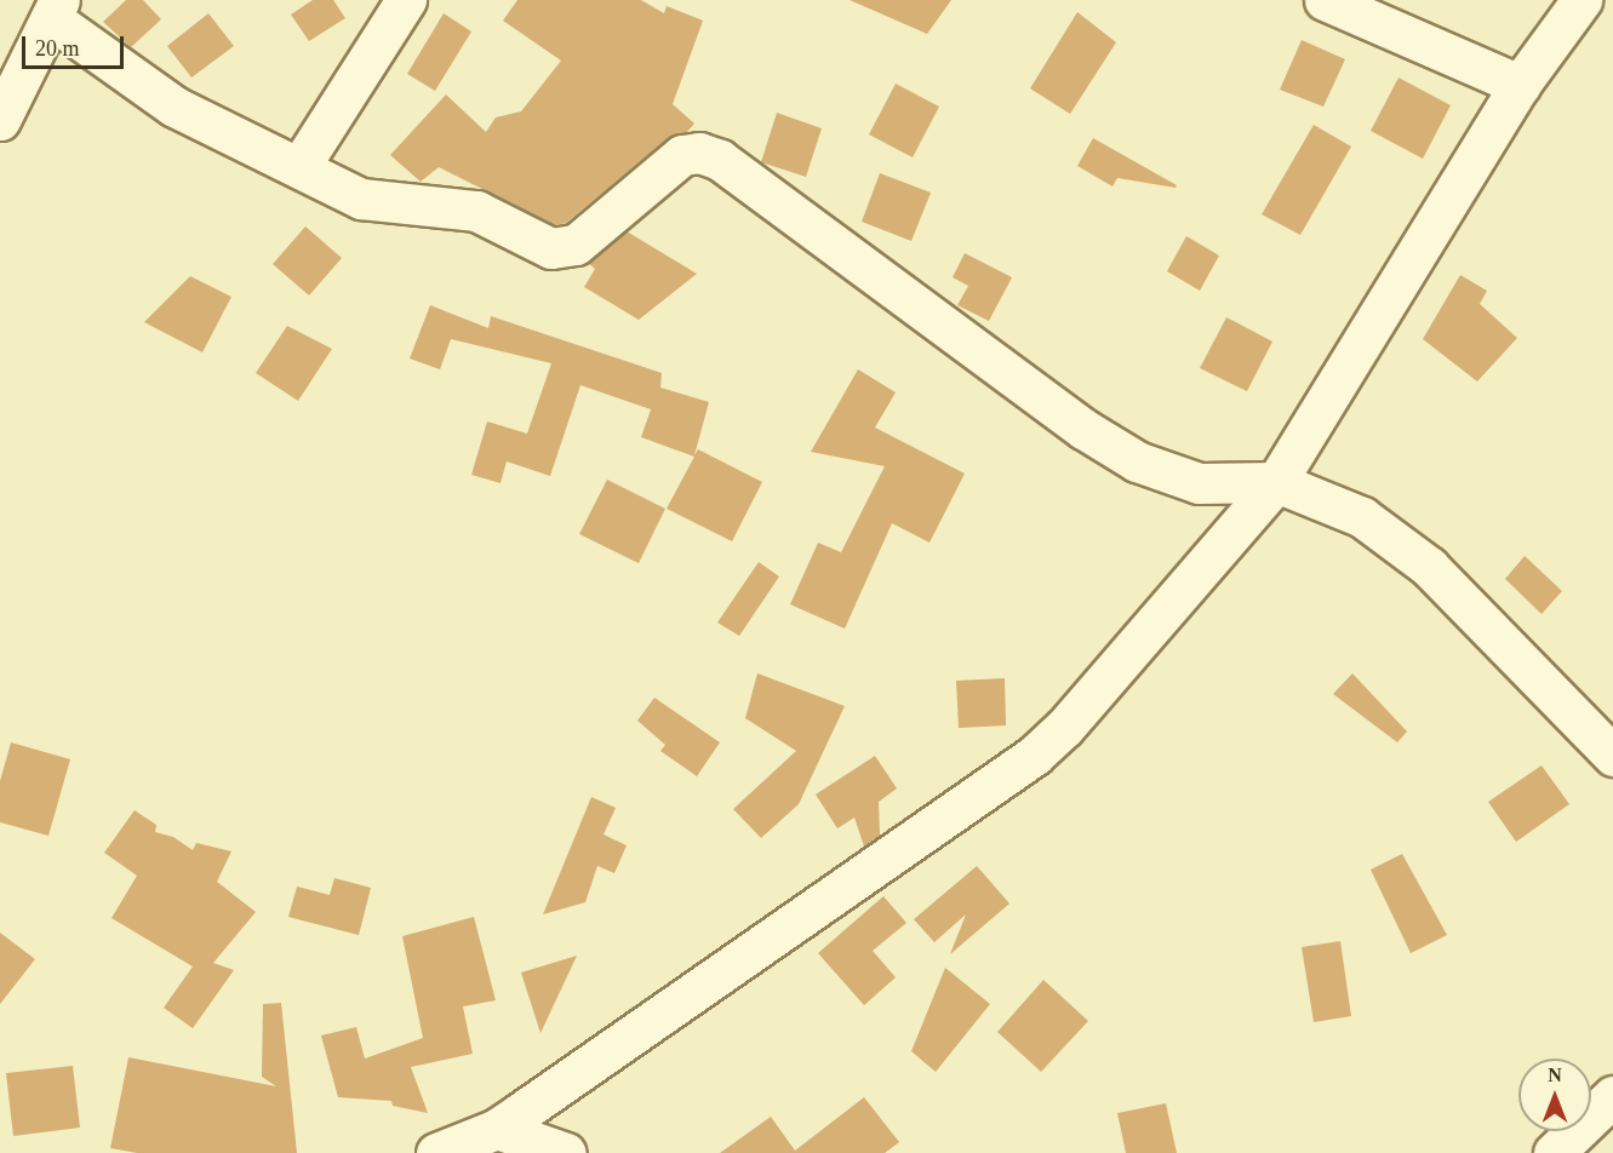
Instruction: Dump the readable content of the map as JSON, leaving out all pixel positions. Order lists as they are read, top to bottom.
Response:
{
  "scale_bar": "20 m",
  "north": "top"
}
